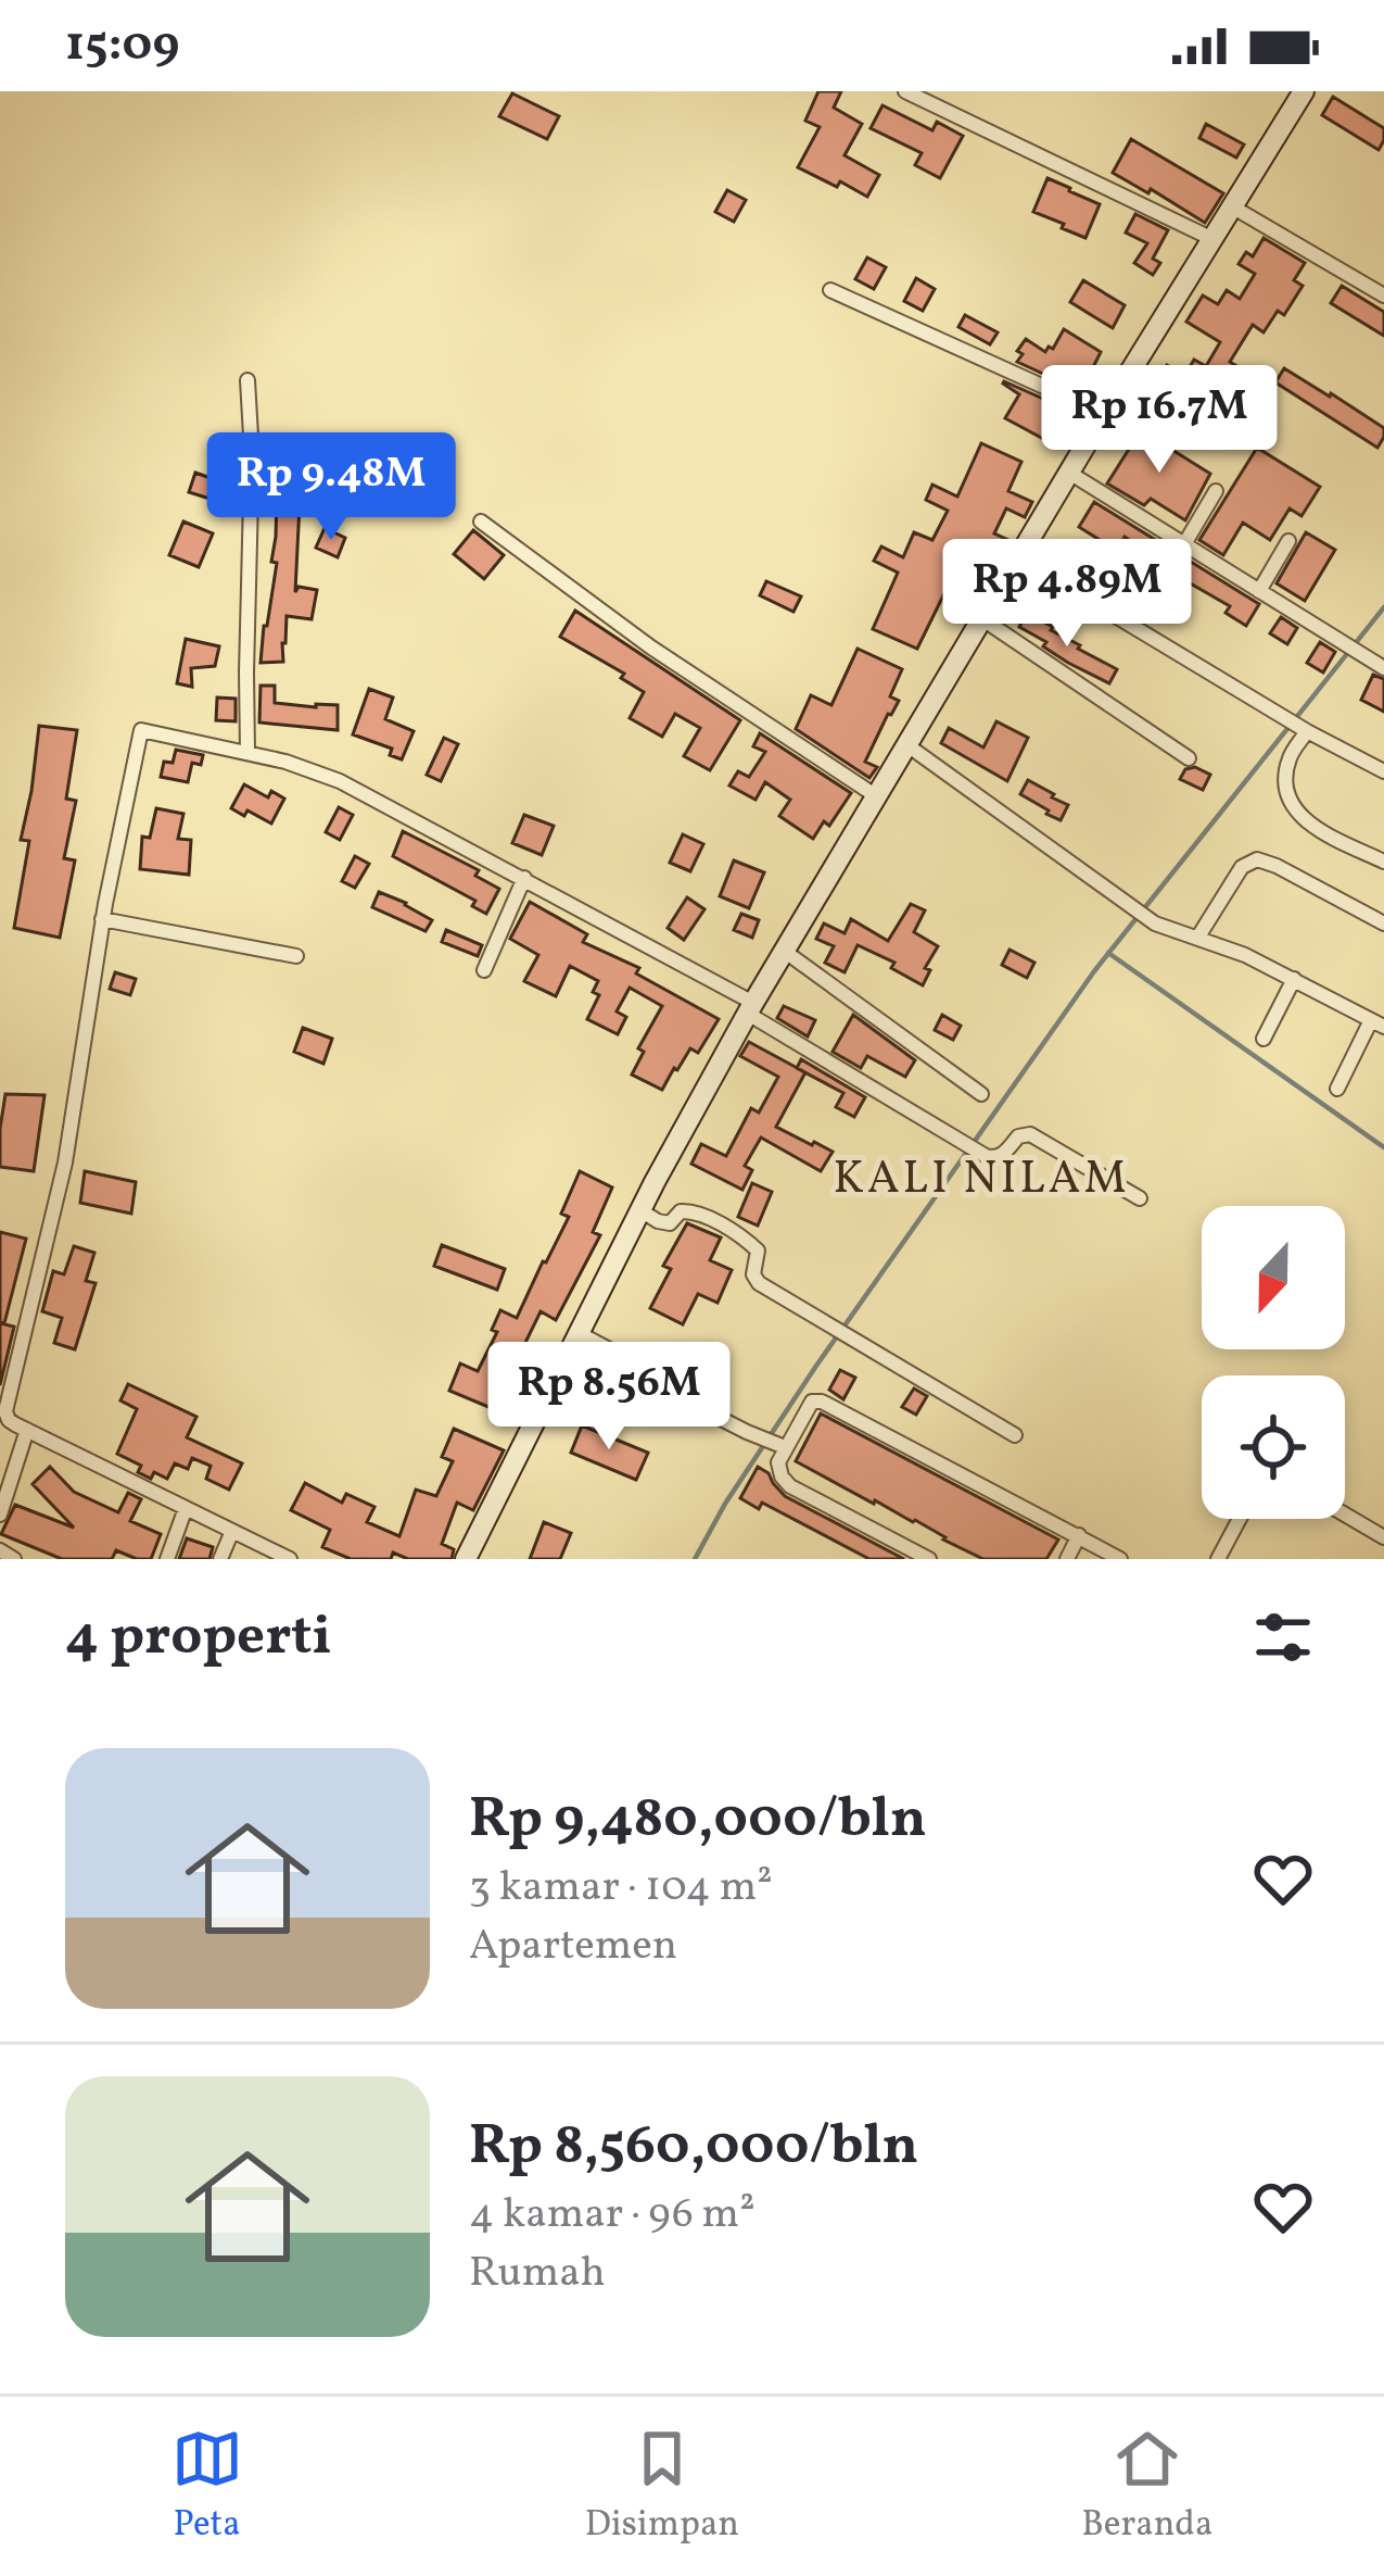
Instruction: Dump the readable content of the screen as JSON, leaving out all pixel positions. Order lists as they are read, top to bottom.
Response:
{
  "districts": ["KALI NILAM"],
  "north": "bottom",
  "page": {
    "status": "15:09",
    "price": [
      "Rp 16.7M",
      "Rp 9.48M",
      "Rp 4.89M",
      "Rp 8.56M"
    ],
    "heading": "4 properti",
    "list": [
      {
        "name": "Rp 9,480,000/bln",
        "note": "3 kamar · 104 m² · Apartemen"
      },
      {
        "name": "Rp 8,560,000/bln",
        "note": "4 kamar · 96 m² · Rumah"
      }
    ],
    "tabs": ["Peta", "Disimpan", "Beranda"]
  }
}
